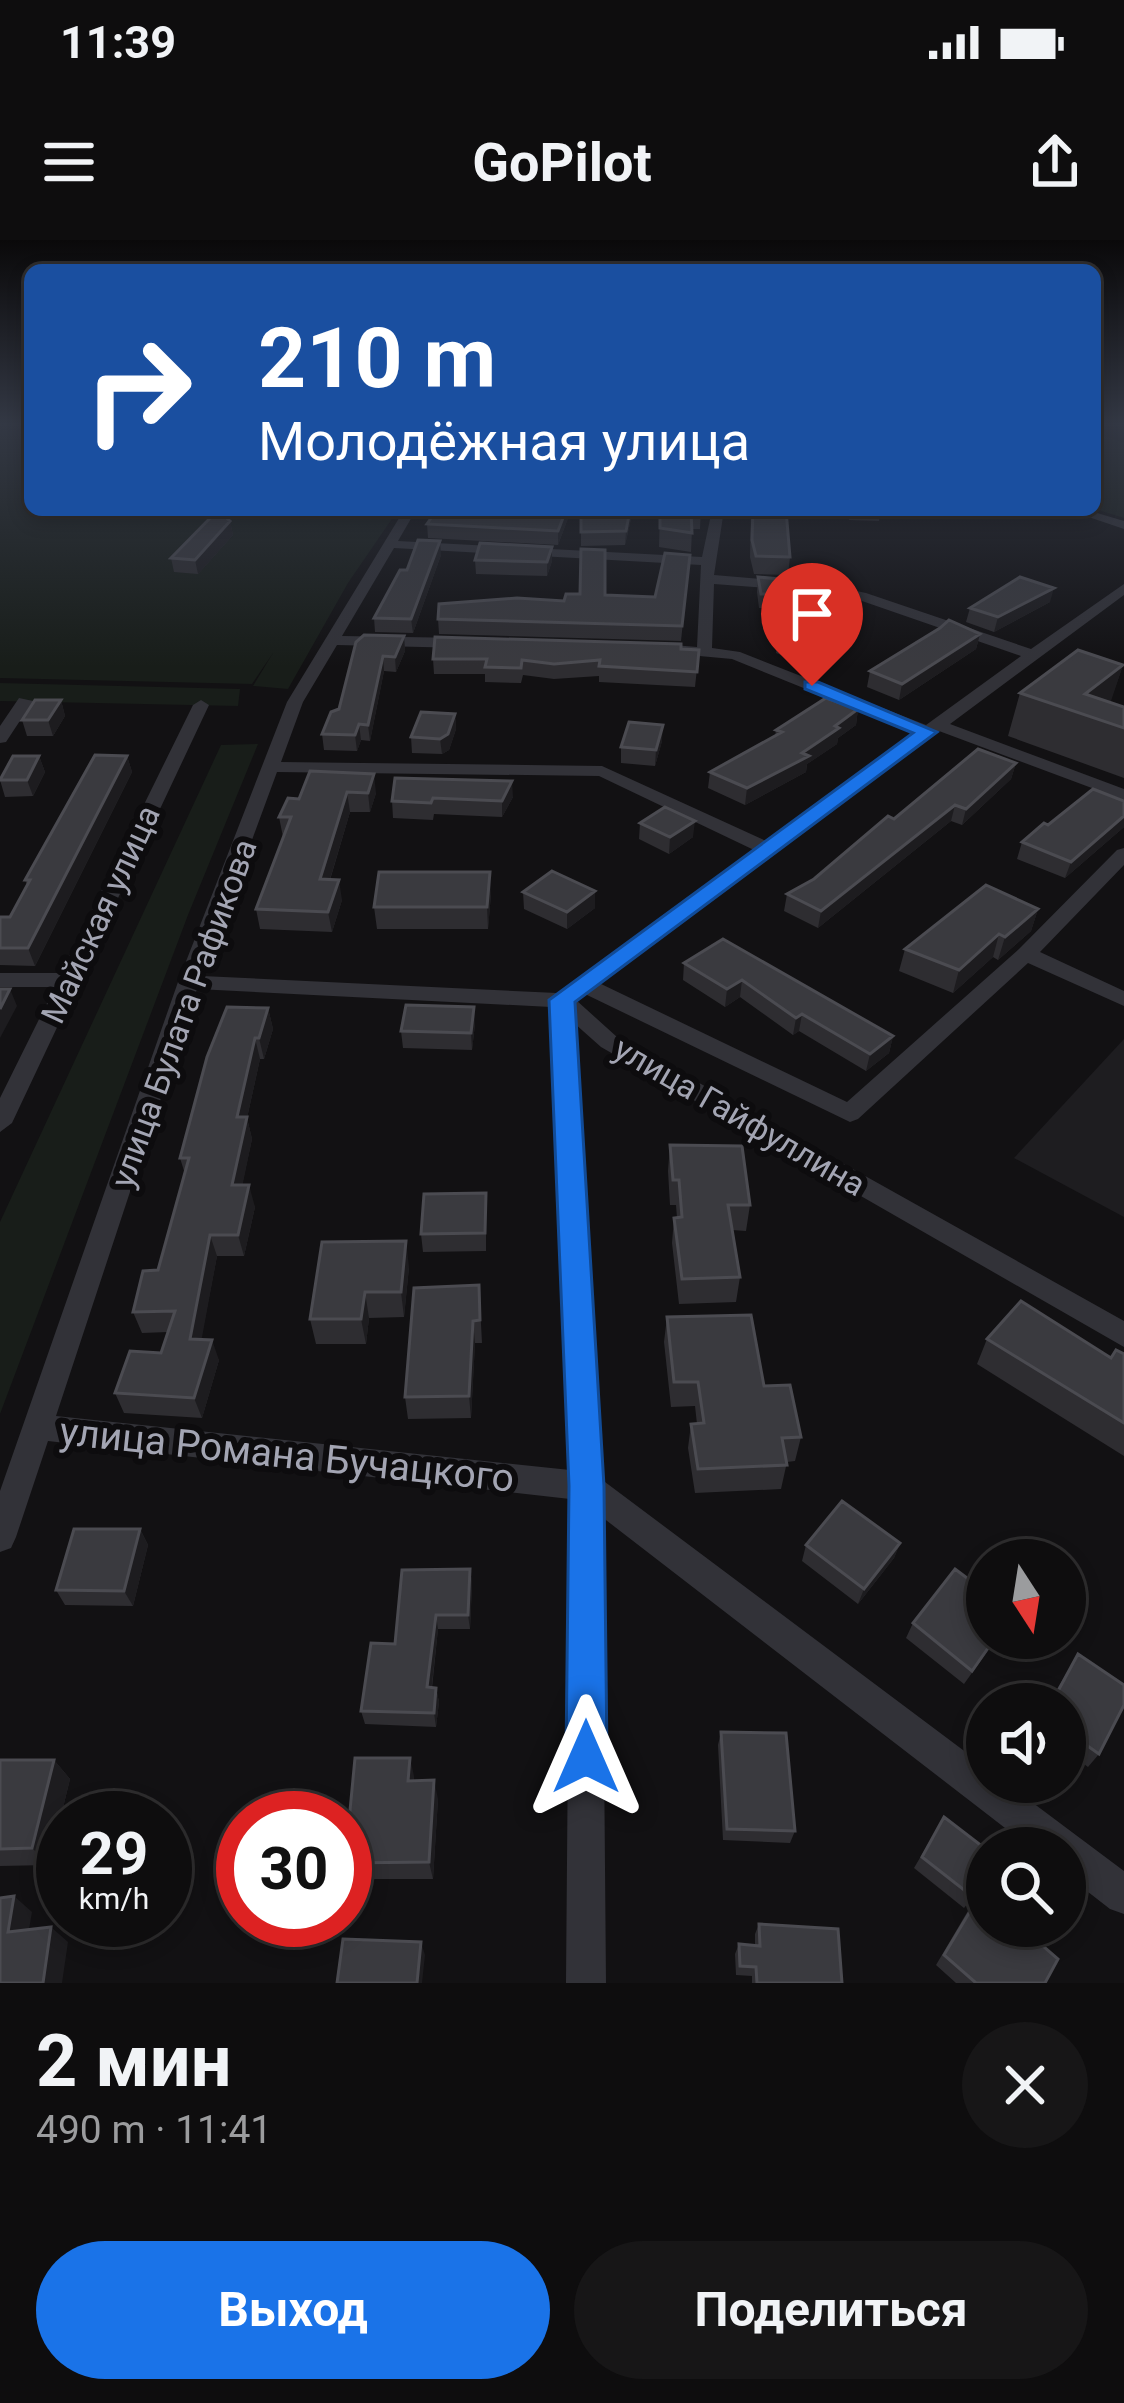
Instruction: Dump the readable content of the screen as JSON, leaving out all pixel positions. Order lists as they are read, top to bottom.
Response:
{
  "streets": {
    "street": [
      "Майская улица",
      "улица Булата Рафикова",
      "улица Гайфуллина",
      "улица Романа Бучацкого"
    ]
  },
  "crossings": [
    ["улица Булата Рафикова", "улица Романа Бучацкого"]
  ],
  "north": "bottom",
  "page": {
    "status": "11:39",
    "header": "GoPilot",
    "turn": ["210 m", "Молодёжная улица"],
    "speed": "29 km/h",
    "limit": "30",
    "heading": ["2 мин", "490 m · 11:41"],
    "buttons": ["Выход", "Поделиться"]
  }
}
